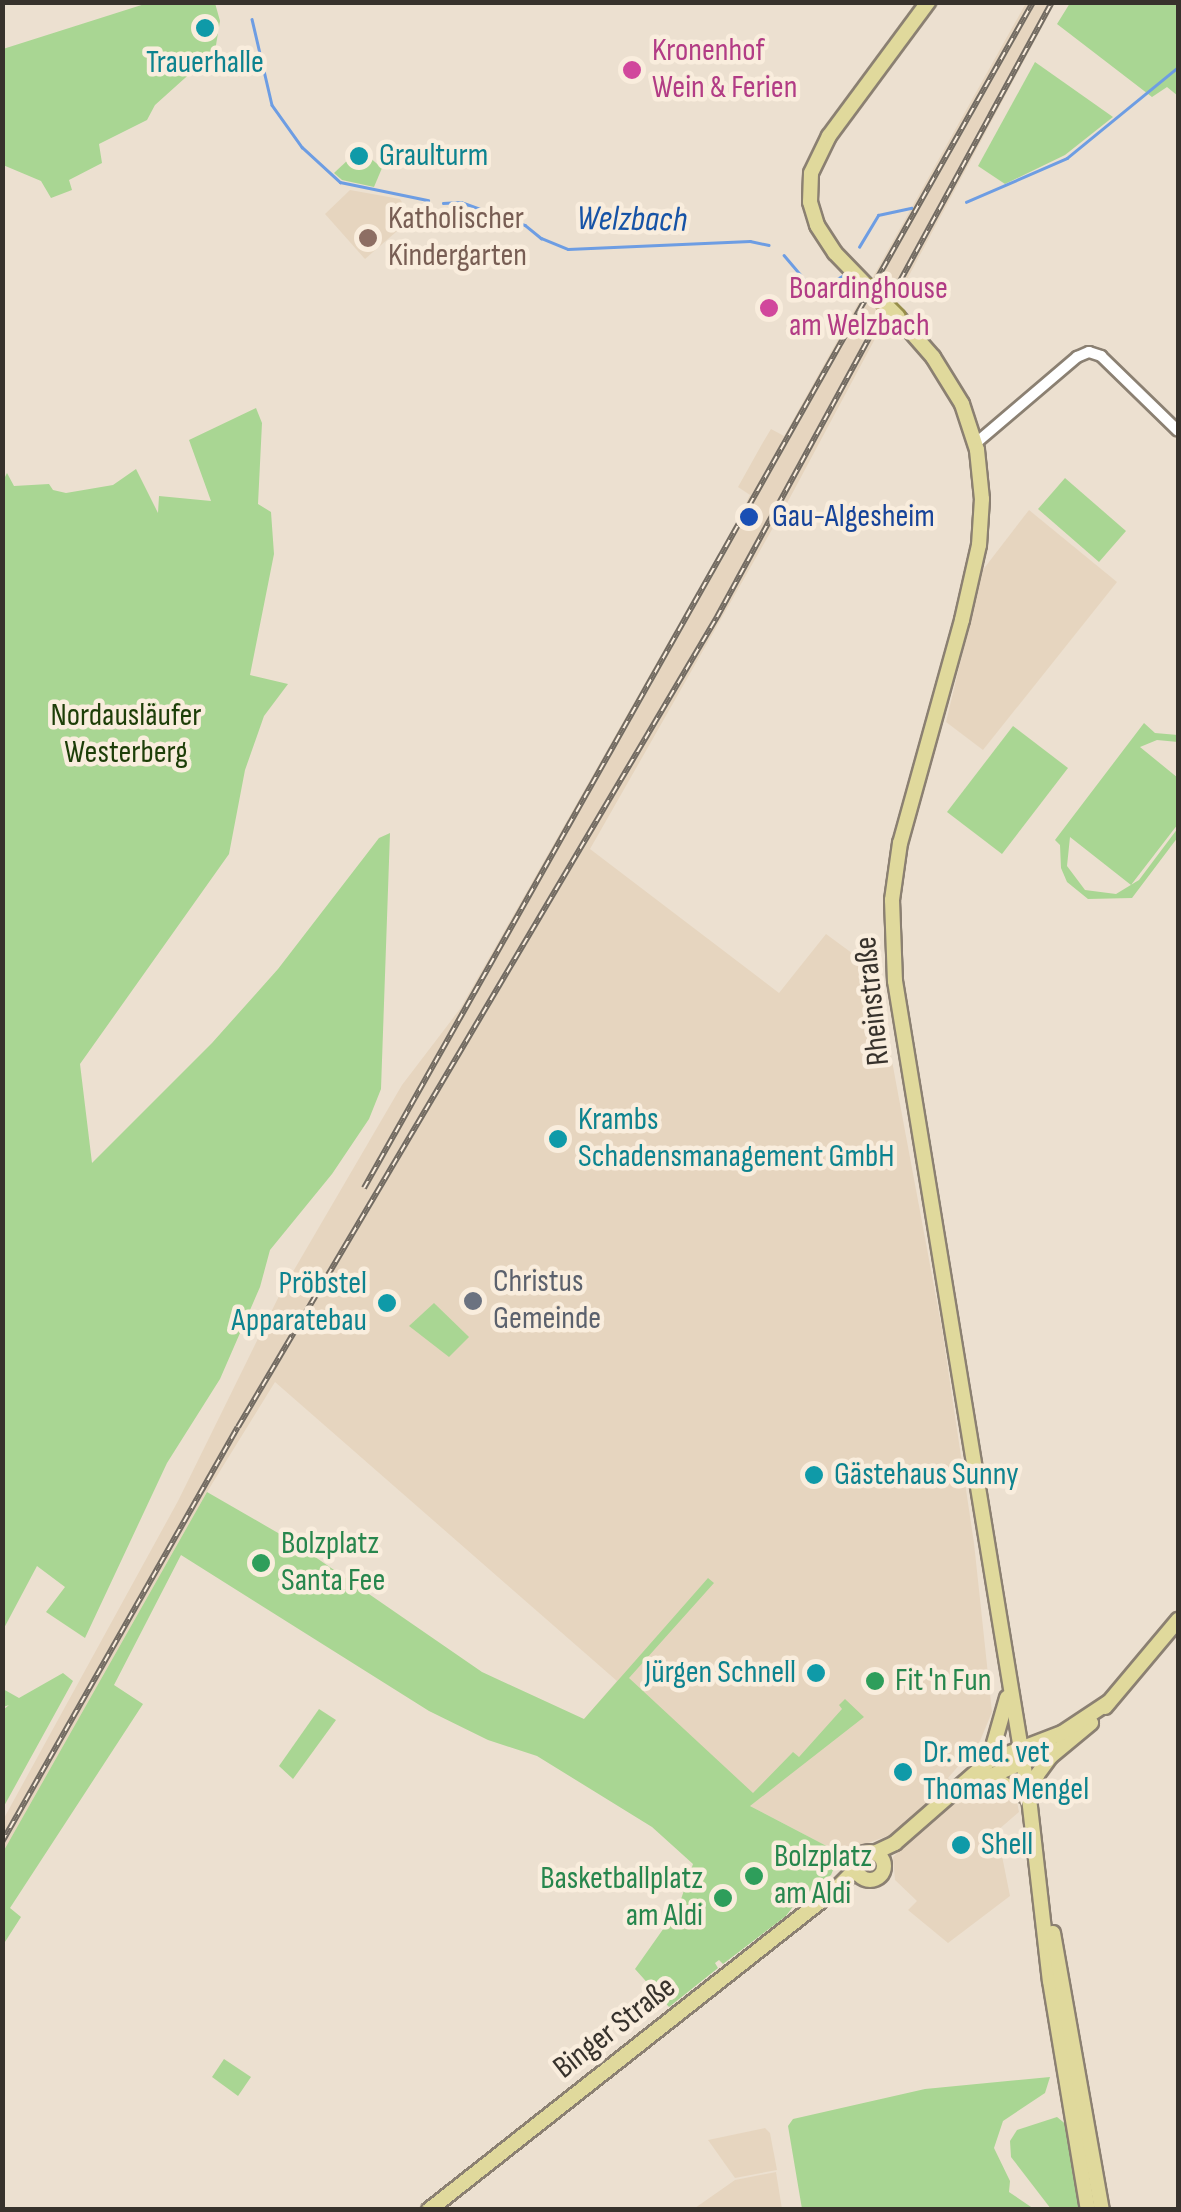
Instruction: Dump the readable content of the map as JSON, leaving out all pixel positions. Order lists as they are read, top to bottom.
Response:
{
  "streets": {
    "main road": ["Rheinstraße", "Binger Straße"]
  },
  "water": ["Welzbach"],
  "parks": ["Nordausläufer Westerberg"],
  "places": [
    "Trauerhalle",
    "Kronenhof Wein & Ferien",
    "Graulturm",
    "Katholischer Kindergarten",
    "Boardinghouse am Welzbach",
    "Gau-Algesheim",
    "Krambs Schadensmanagement GmbH",
    "Christus Gemeinde",
    "Pröbstel Apparatebau",
    "Gästehaus Sunny",
    "Bolzplatz Santa Fee",
    "Jürgen Schnell",
    "Fit 'n Fun",
    "Dr. med. vet Thomas Mengel",
    "Shell",
    "Bolzplatz am Aldi",
    "Basketballplatz am Aldi"
  ]
}
